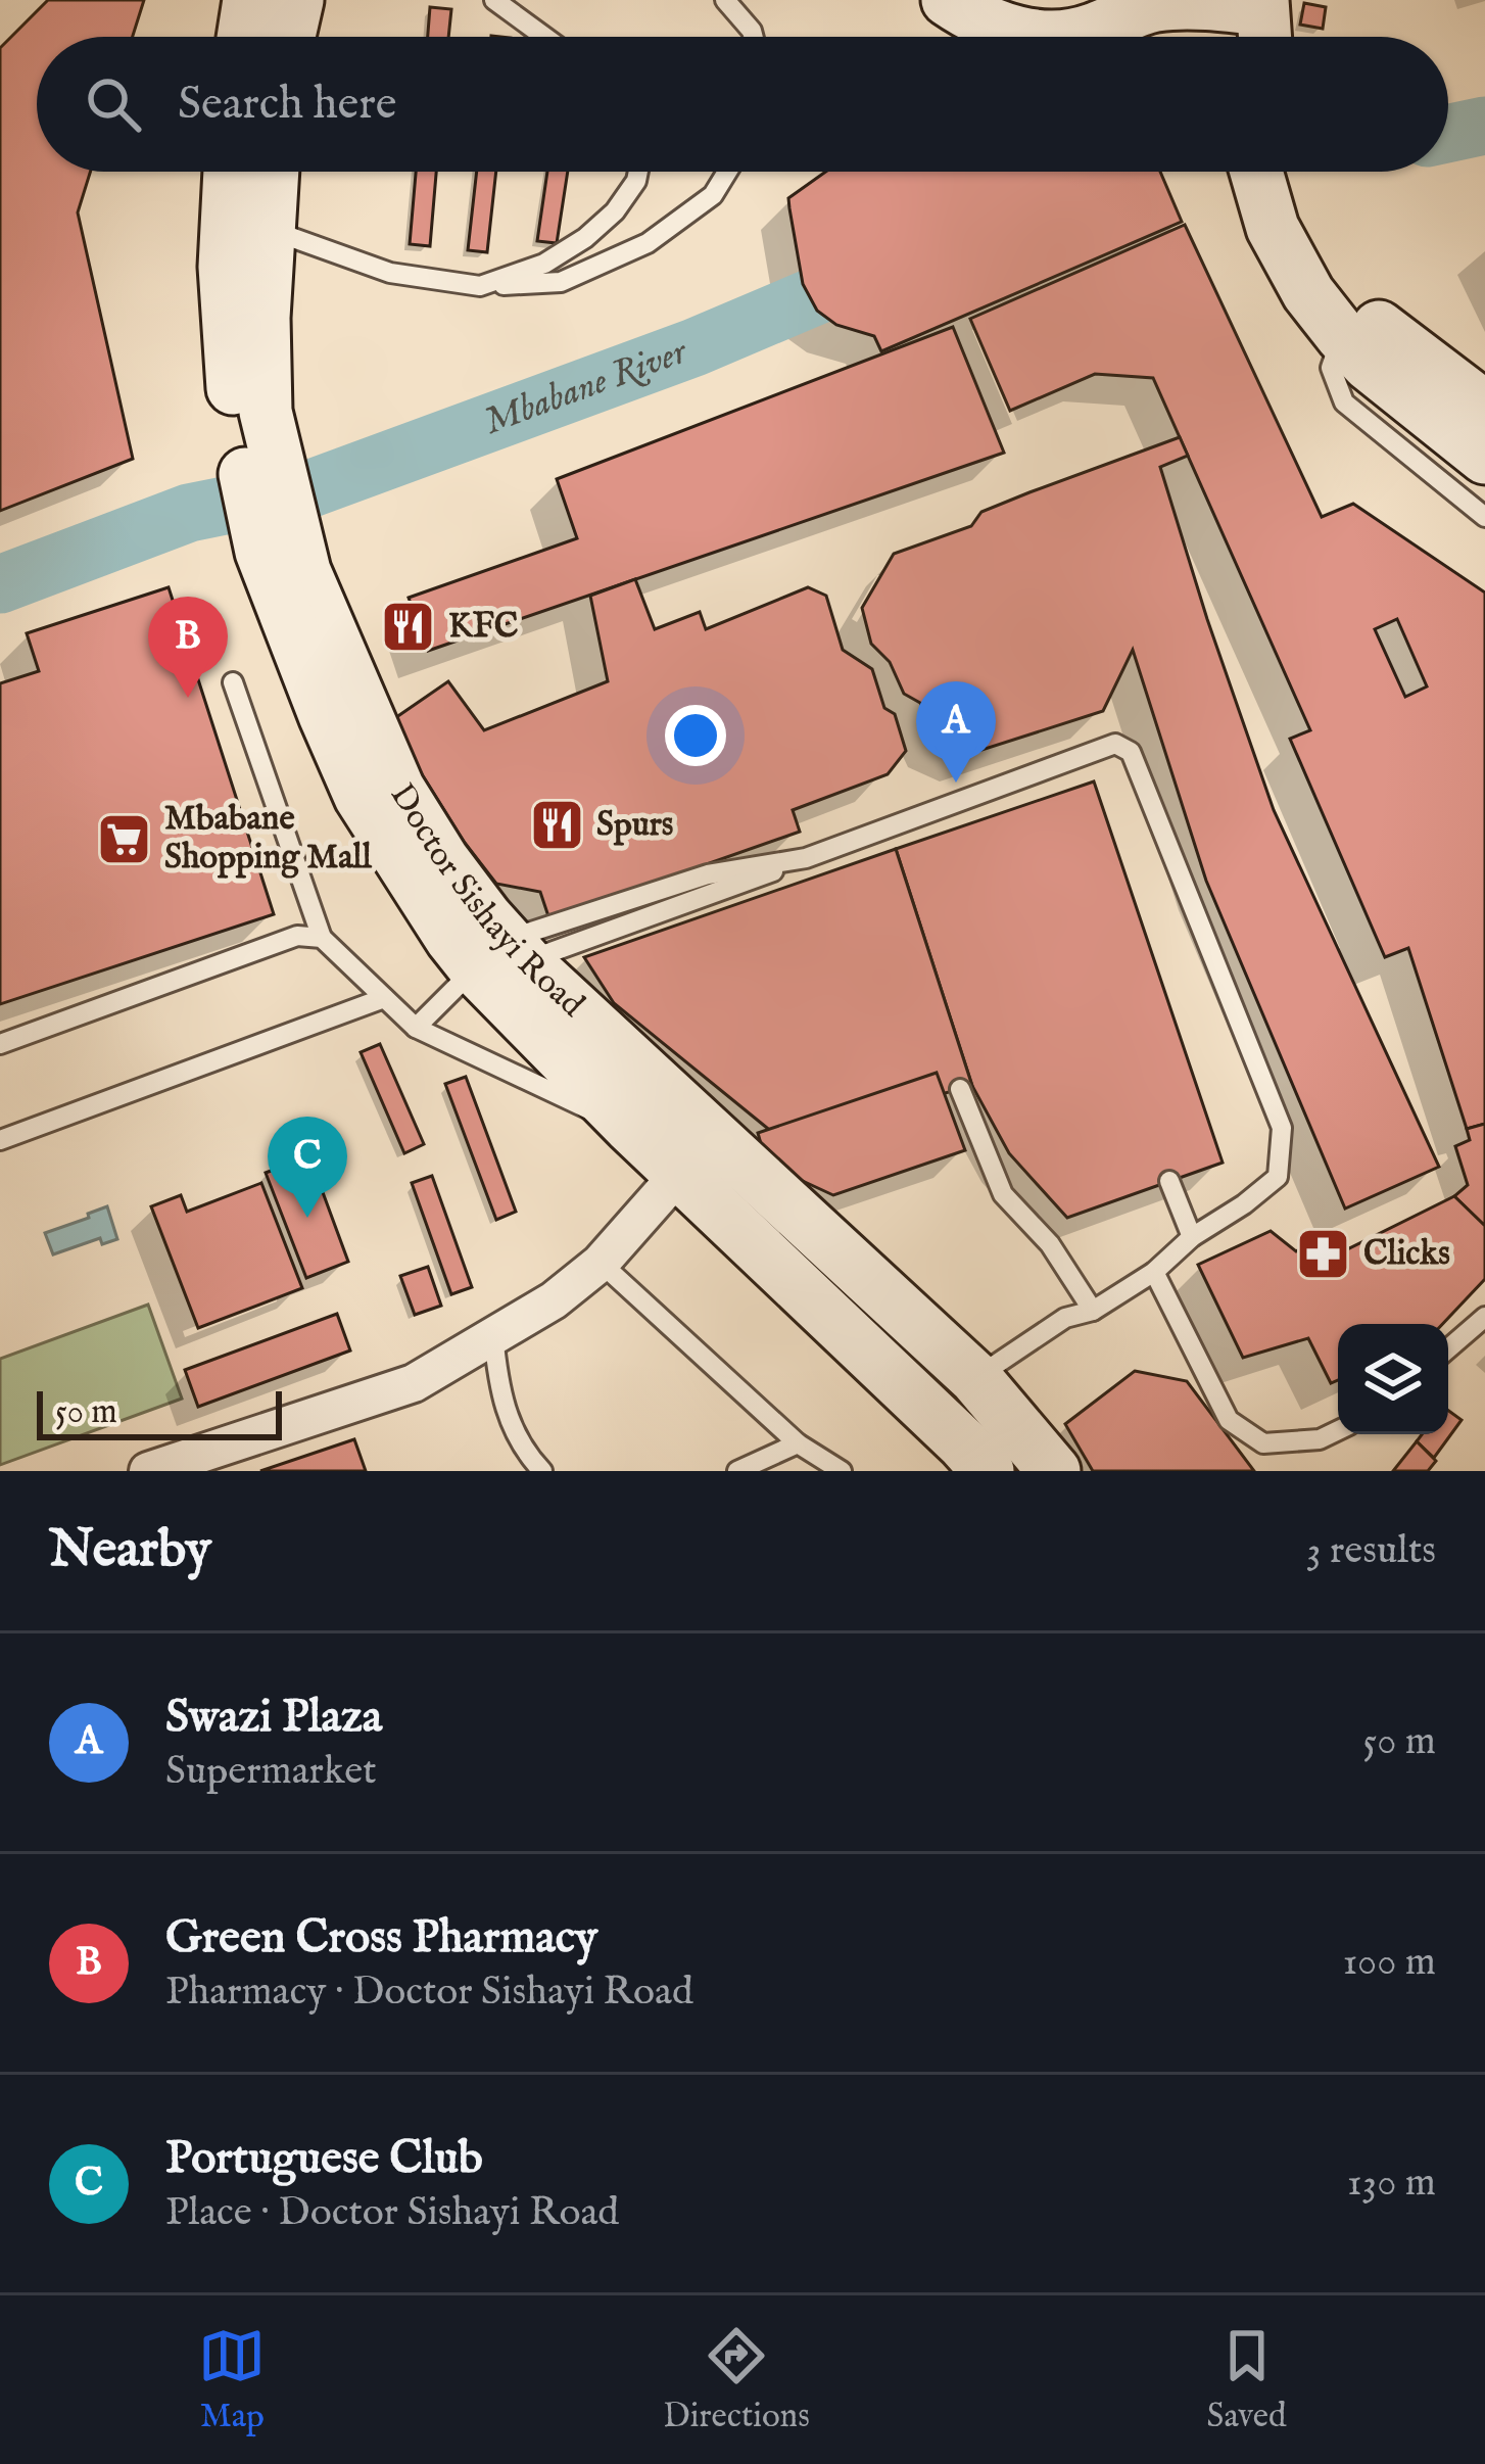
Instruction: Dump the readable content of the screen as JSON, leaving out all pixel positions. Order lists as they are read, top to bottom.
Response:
{
  "streets": {
    "main road": ["Doctor Sishayi Road"]
  },
  "water": ["Mbabane River"],
  "places": {
    "restaurant": ["KFC", "Spurs"],
    "supermarket": ["Mbabane Shopping Mall"],
    "pharmacy": ["Clicks"]
  },
  "scale_bar": "50 m",
  "page": {
    "search": "Search here",
    "pins": ["B", "A", "C"],
    "scale": "50 m",
    "heading": ["Nearby", "3 results"],
    "list": [
      {
        "mark": "A",
        "name": "Swazi Plaza",
        "note": "Supermarket",
        "value": "50 m"
      },
      {
        "mark": "B",
        "name": "Green Cross Pharmacy",
        "note": "Pharmacy · Doctor Sishayi Road",
        "value": "100 m"
      },
      {
        "mark": "C",
        "name": "Portuguese Club",
        "note": "Place · Doctor Sishayi Road",
        "value": "130 m"
      }
    ],
    "nav": ["Map", "Directions", "Saved"]
  }
}
